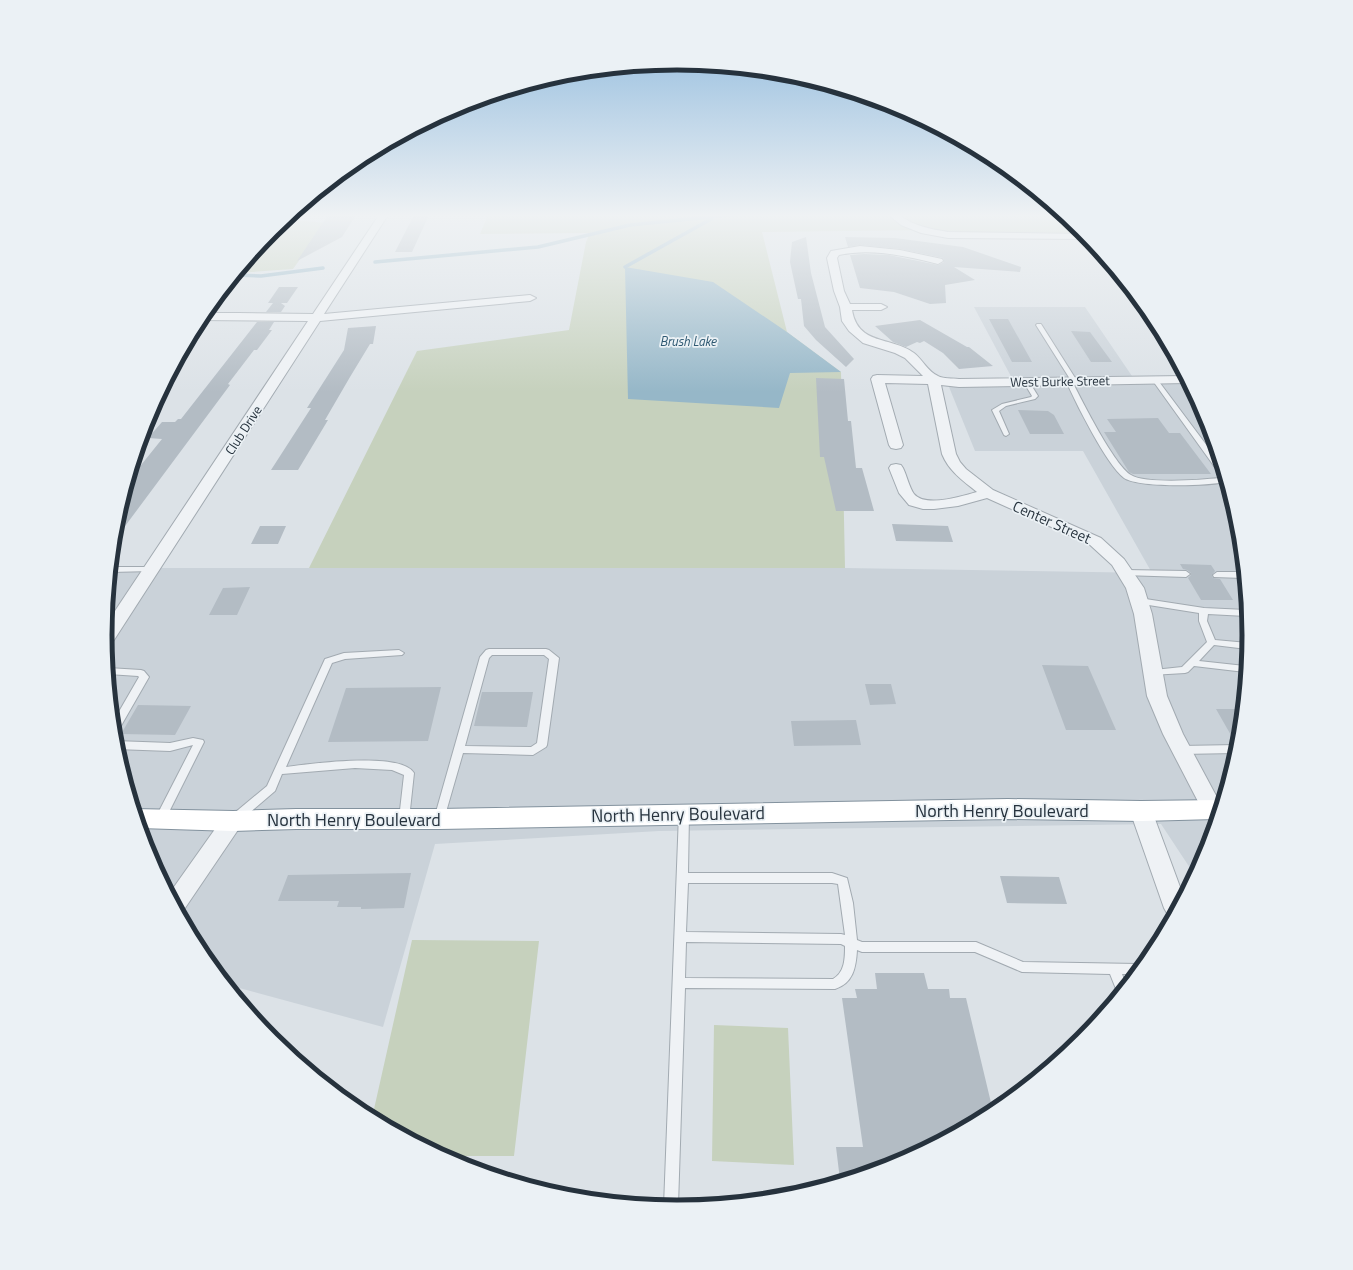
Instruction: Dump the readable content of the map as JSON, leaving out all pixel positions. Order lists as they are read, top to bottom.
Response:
{
  "streets": {
    "highway": ["North Henry Boulevard"],
    "street": ["West Burke Street", "Club Drive", "Center Street"]
  },
  "crossings": [
    ["West Burke Street", "Center Street"]
  ],
  "water": ["Brush Lake"]
}
